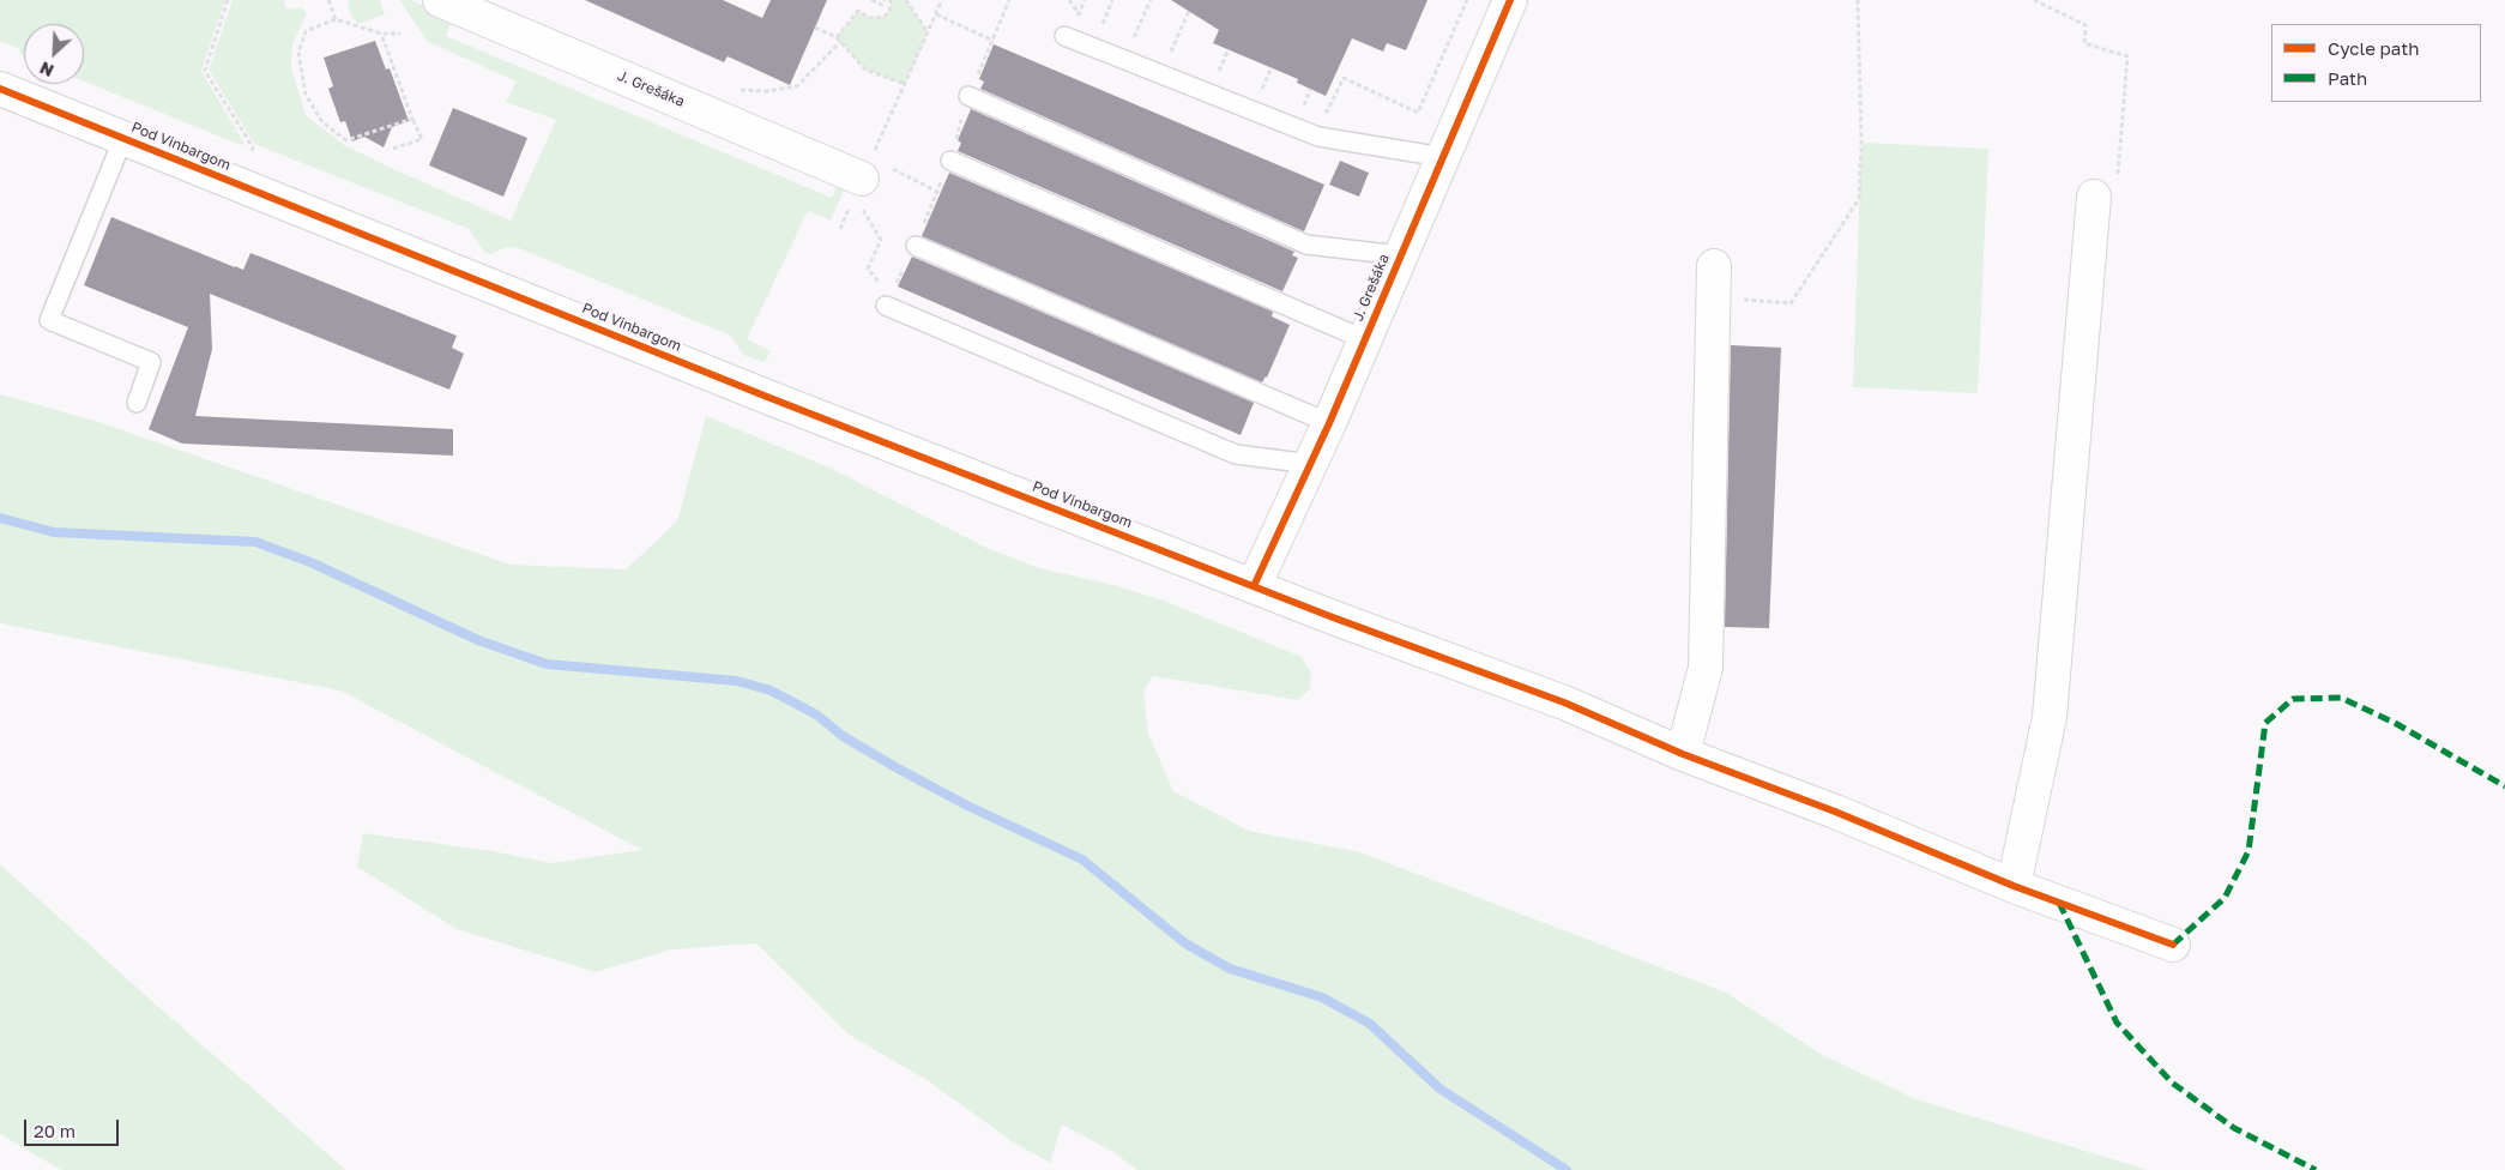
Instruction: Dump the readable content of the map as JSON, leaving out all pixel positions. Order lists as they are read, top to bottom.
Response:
{
  "streets": {
    "street": ["J. Grešáka", "Pod Vinbargom"]
  },
  "crossings": [
    ["J. Grešáka", "Pod Vinbargom"]
  ],
  "legend": ["Cycle path", "Path"],
  "scale_bar": "20 m",
  "north": "bottom left"
}
